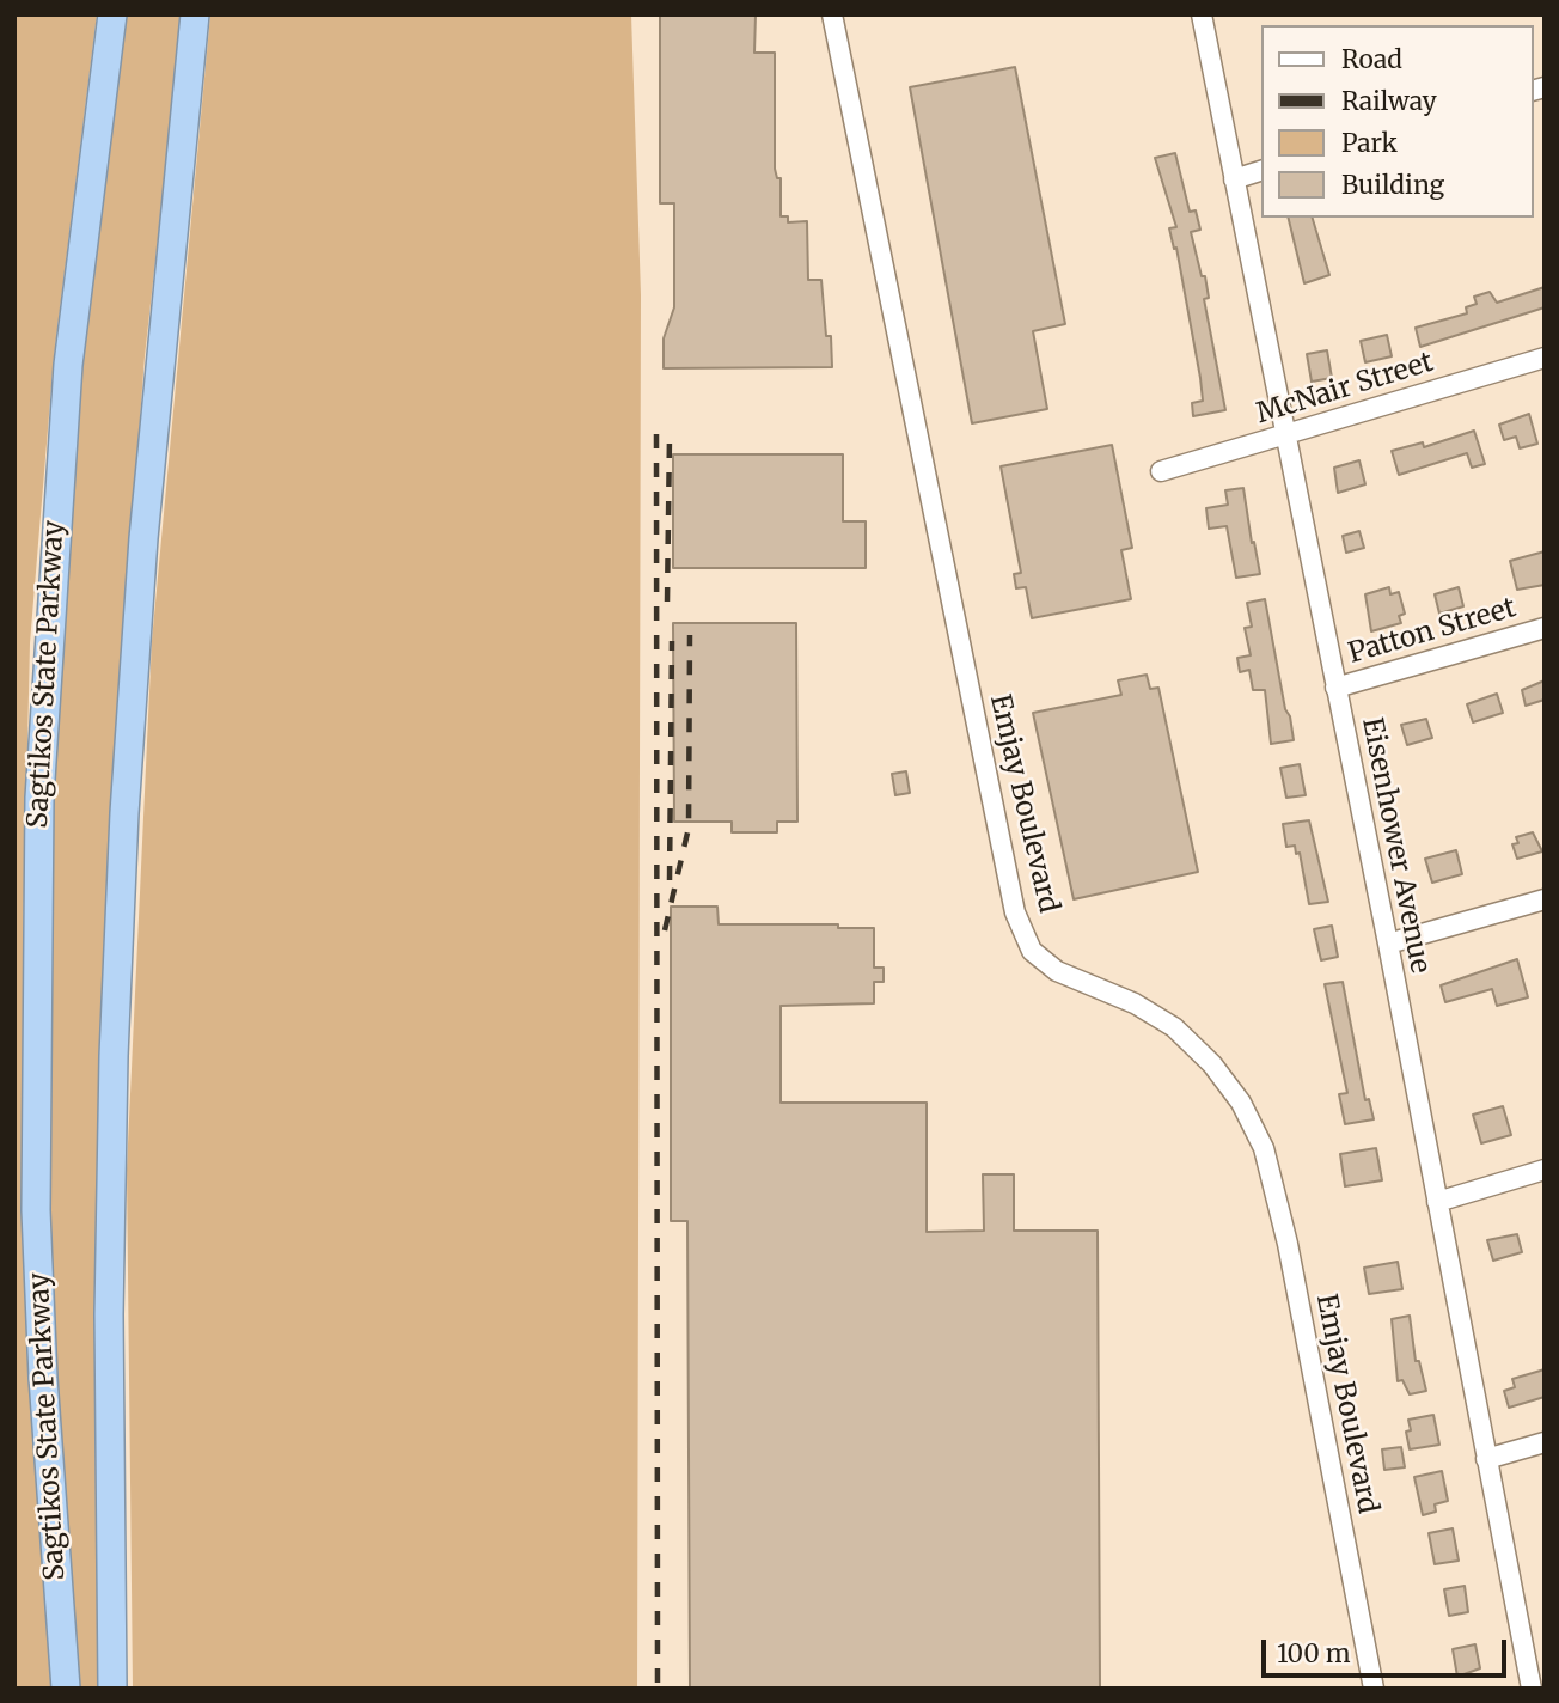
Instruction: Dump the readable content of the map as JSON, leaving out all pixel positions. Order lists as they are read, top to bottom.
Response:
{
  "streets": {
    "highway": ["Sagtikos State Parkway"],
    "street": [
      "McNair Street",
      "Patton Street",
      "Emjay Boulevard",
      "Eisenhower Avenue"
    ]
  },
  "crossings": [
    ["McNair Street", "Eisenhower Avenue"],
    ["Patton Street", "Eisenhower Avenue"]
  ],
  "legend": [
    "Road",
    "Railway",
    "Park",
    "Building"
  ],
  "scale_bar": "100 m"
}
